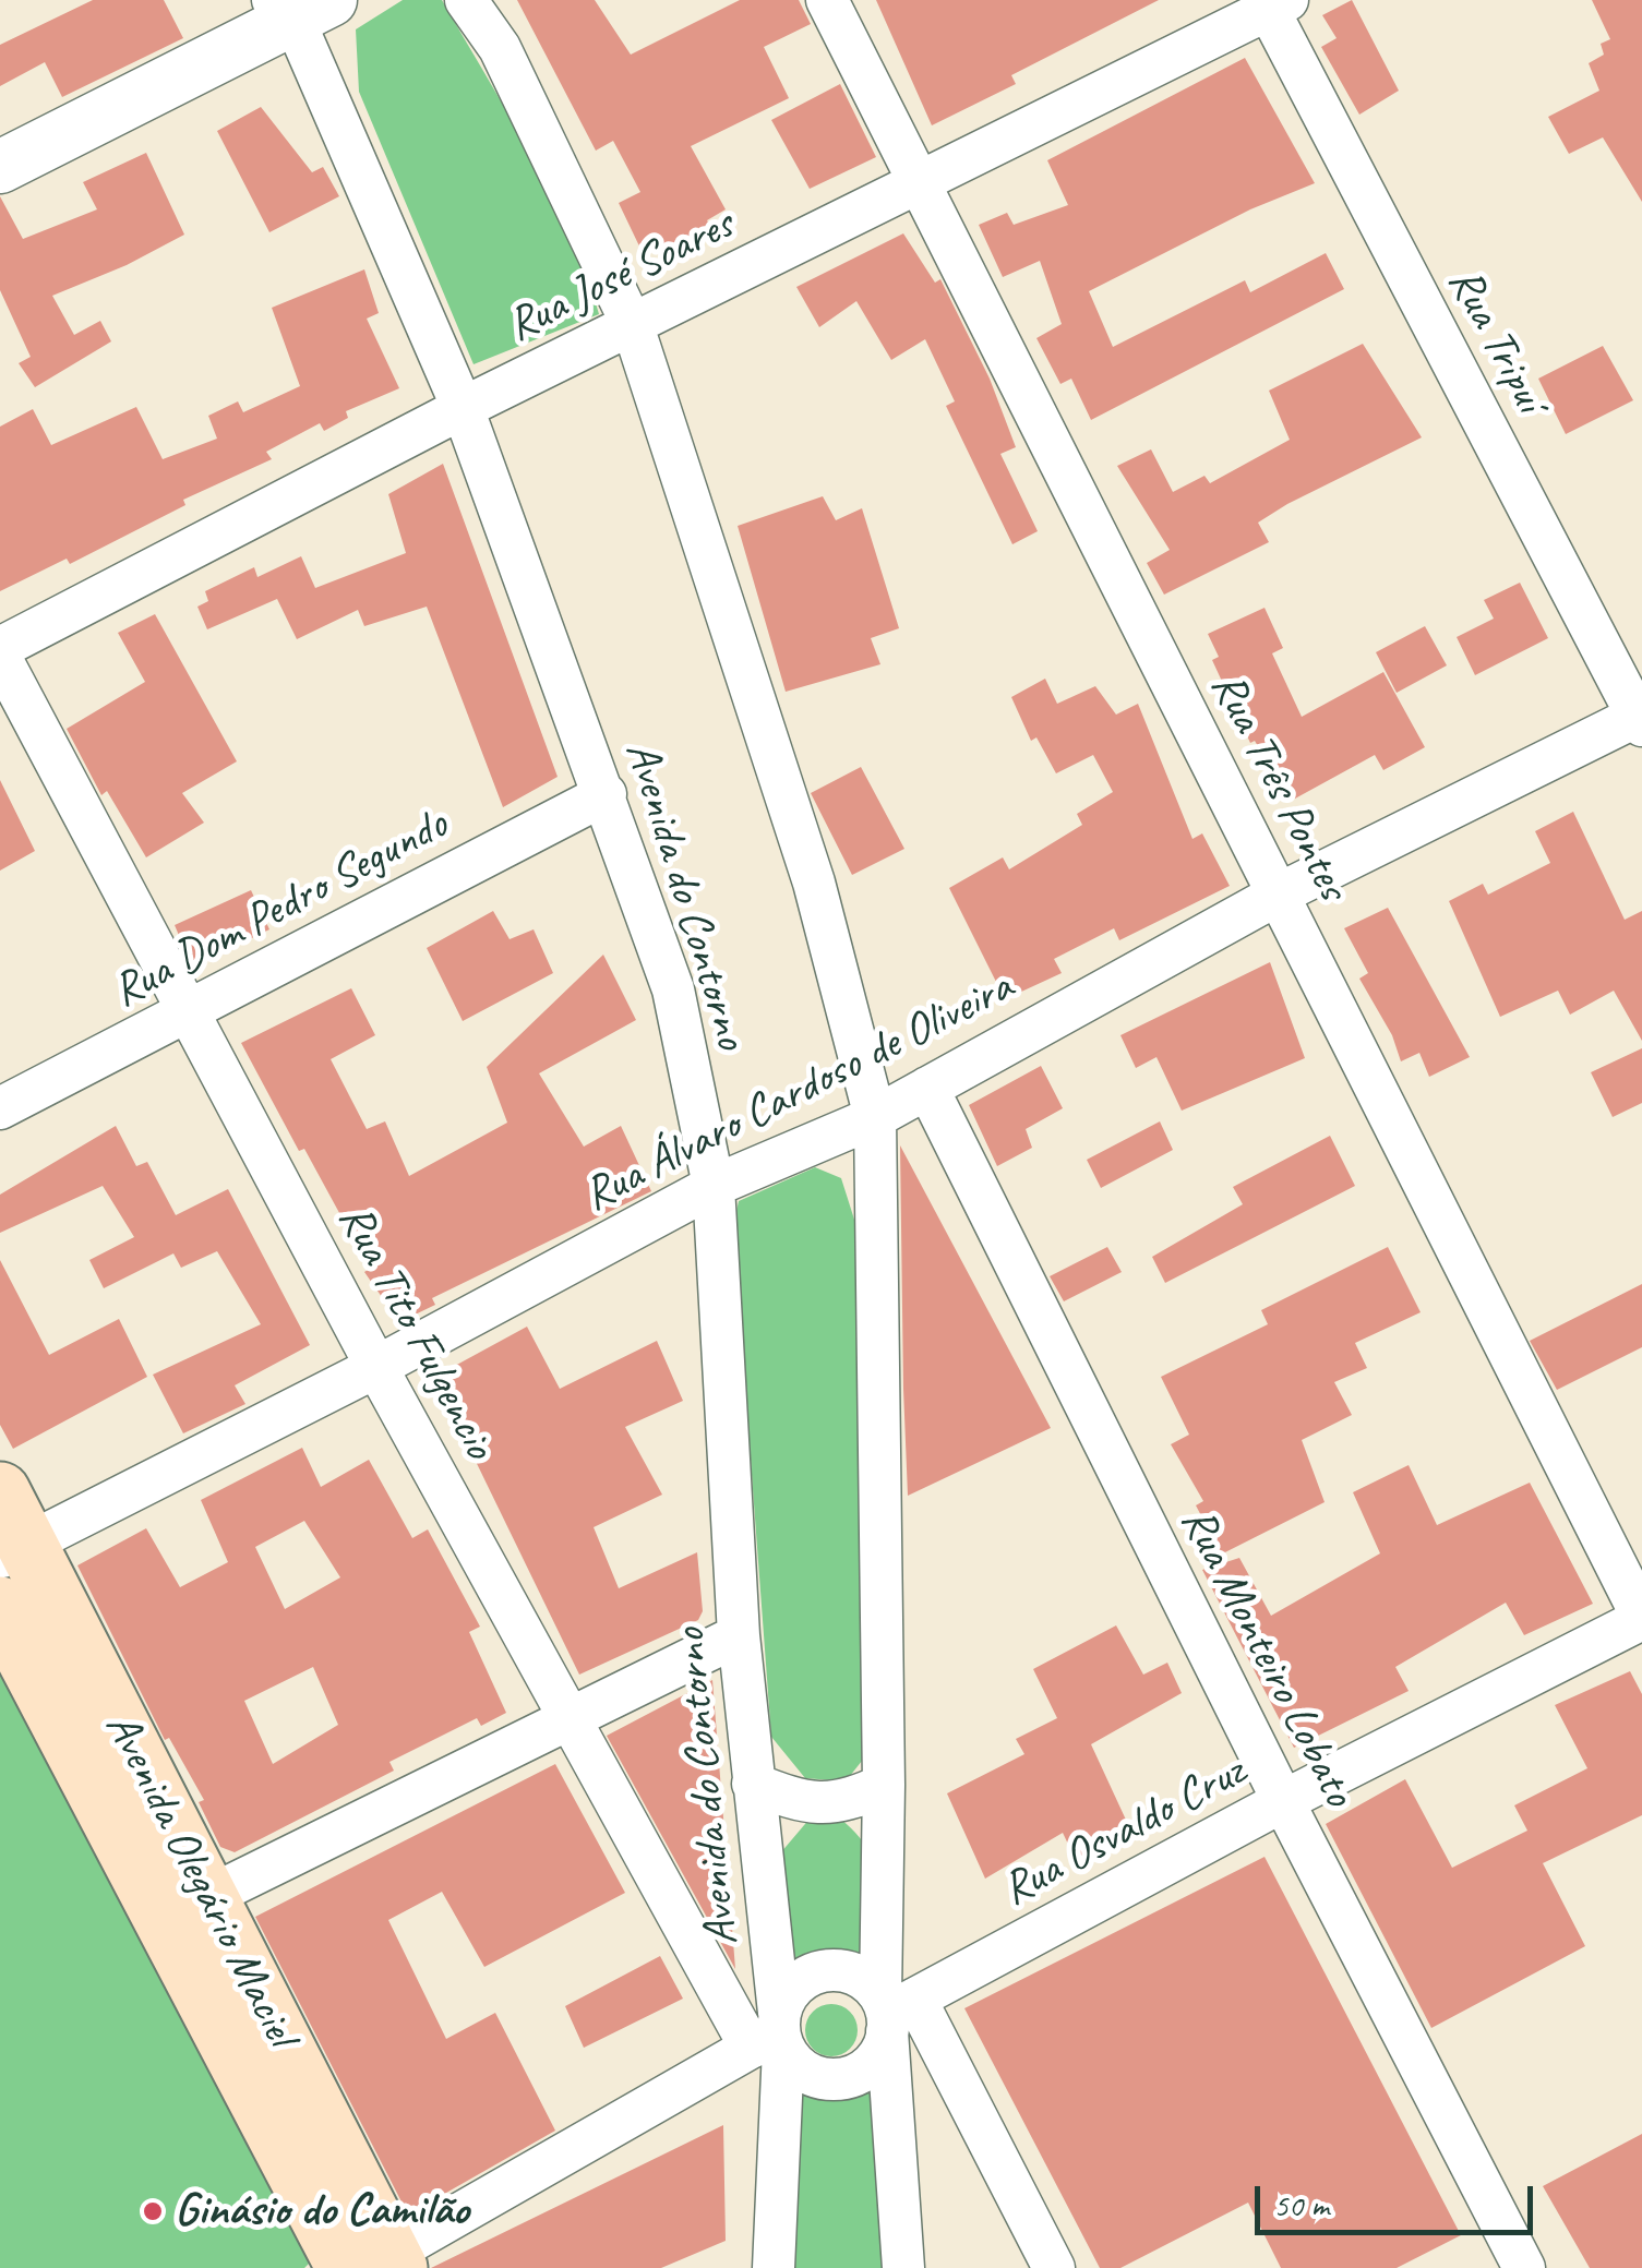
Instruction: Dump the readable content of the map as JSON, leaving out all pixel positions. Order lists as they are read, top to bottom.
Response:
{
  "streets": {
    "main road": ["Avenida Olegário Maciel"],
    "street": [
      "Rua José Soares",
      "Rua Tripuí",
      "Rua Três Pontes",
      "Avenida do Contorno",
      "Rua Dom Pedro Segundo",
      "Rua Álvaro Cardoso de Oliveira",
      "Rua Tito Fulgencio",
      "Rua Monteiro Lobato",
      "Rua Osvaldo Cruz"
    ]
  },
  "crossings": [
    ["Rua José Soares", "Rua Tripuí"],
    ["Rua José Soares", "Rua Três Pontes"],
    ["Rua José Soares", "Avenida do Contorno"],
    ["Rua Tripuí", "Rua Álvaro Cardoso de Oliveira"],
    ["Rua Três Pontes", "Rua Álvaro Cardoso de Oliveira"],
    ["Rua Três Pontes", "Rua Osvaldo Cruz"],
    ["Avenida do Contorno", "Rua Dom Pedro Segundo"],
    ["Avenida do Contorno", "Rua Álvaro Cardoso de Oliveira"],
    ["Avenida do Contorno", "Rua Tito Fulgencio"],
    ["Avenida do Contorno", "Rua Osvaldo Cruz"],
    ["Rua Dom Pedro Segundo", "Rua Tito Fulgencio"],
    ["Rua Álvaro Cardoso de Oliveira", "Rua Tito Fulgencio"],
    ["Rua Álvaro Cardoso de Oliveira", "Rua Monteiro Lobato"],
    ["Rua Álvaro Cardoso de Oliveira", "Avenida Olegário Maciel"],
    ["Rua Tito Fulgencio", "Rua Osvaldo Cruz"],
    ["Rua Monteiro Lobato", "Rua Osvaldo Cruz"]
  ],
  "places": ["Ginásio do Camilão"],
  "scale_bar": "50 m"
}
